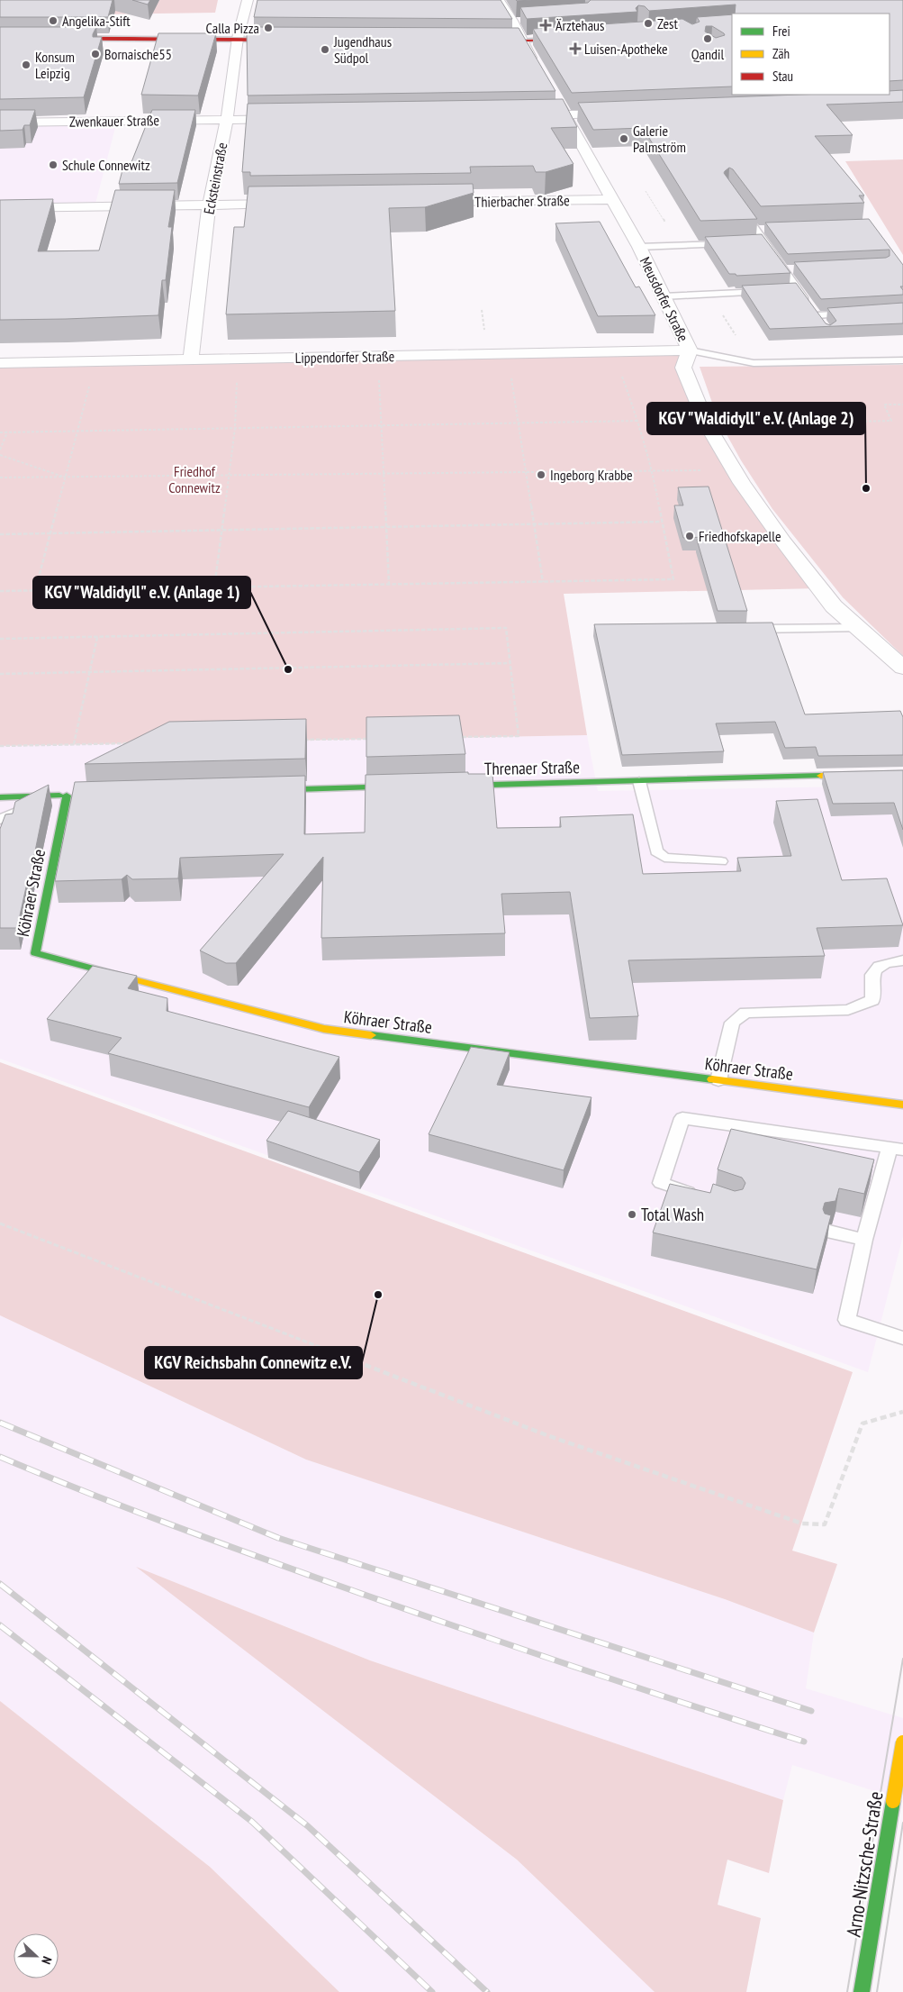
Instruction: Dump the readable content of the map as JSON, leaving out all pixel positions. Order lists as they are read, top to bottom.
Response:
{
  "streets": {
    "street": [
      "Zwenkauer Straße",
      "Ecksteinstraße",
      "Thierbacher Straße",
      "Meusdorfer Straße",
      "Lippendorfer Straße",
      "Threnaer Straße",
      "Köhraer Straße",
      "Arno-Nitzsche-Straße"
    ]
  },
  "crossings": [
    ["Zwenkauer Straße", "Ecksteinstraße"],
    ["Ecksteinstraße", "Lippendorfer Straße"],
    ["Thierbacher Straße", "Meusdorfer Straße"],
    ["Meusdorfer Straße", "Lippendorfer Straße"]
  ],
  "parks": ["Friedhof Connewitz"],
  "places": {
    "other": [
      "Angelika-Stift",
      "Zest",
      "Calla Pizza",
      "Qandil",
      "Jugendhaus Südpol",
      "Bornaische55",
      "Konsum Leipzig",
      "Galerie Palmström",
      "Schule Connewitz",
      "Ingeborg Krabbe",
      "KGV \"Waldidyll\" e.V. (Anlage 2)",
      "Friedhofskapelle",
      "KGV \"Waldidyll\" e.V. (Anlage 1)",
      "Total Wash",
      "KGV Reichsbahn Connewitz e.V."
    ],
    "health": ["Ärztehaus", "Luisen-Apotheke"]
  },
  "legend": ["Frei", "Zäh", "Stau"],
  "north": "right"
}
